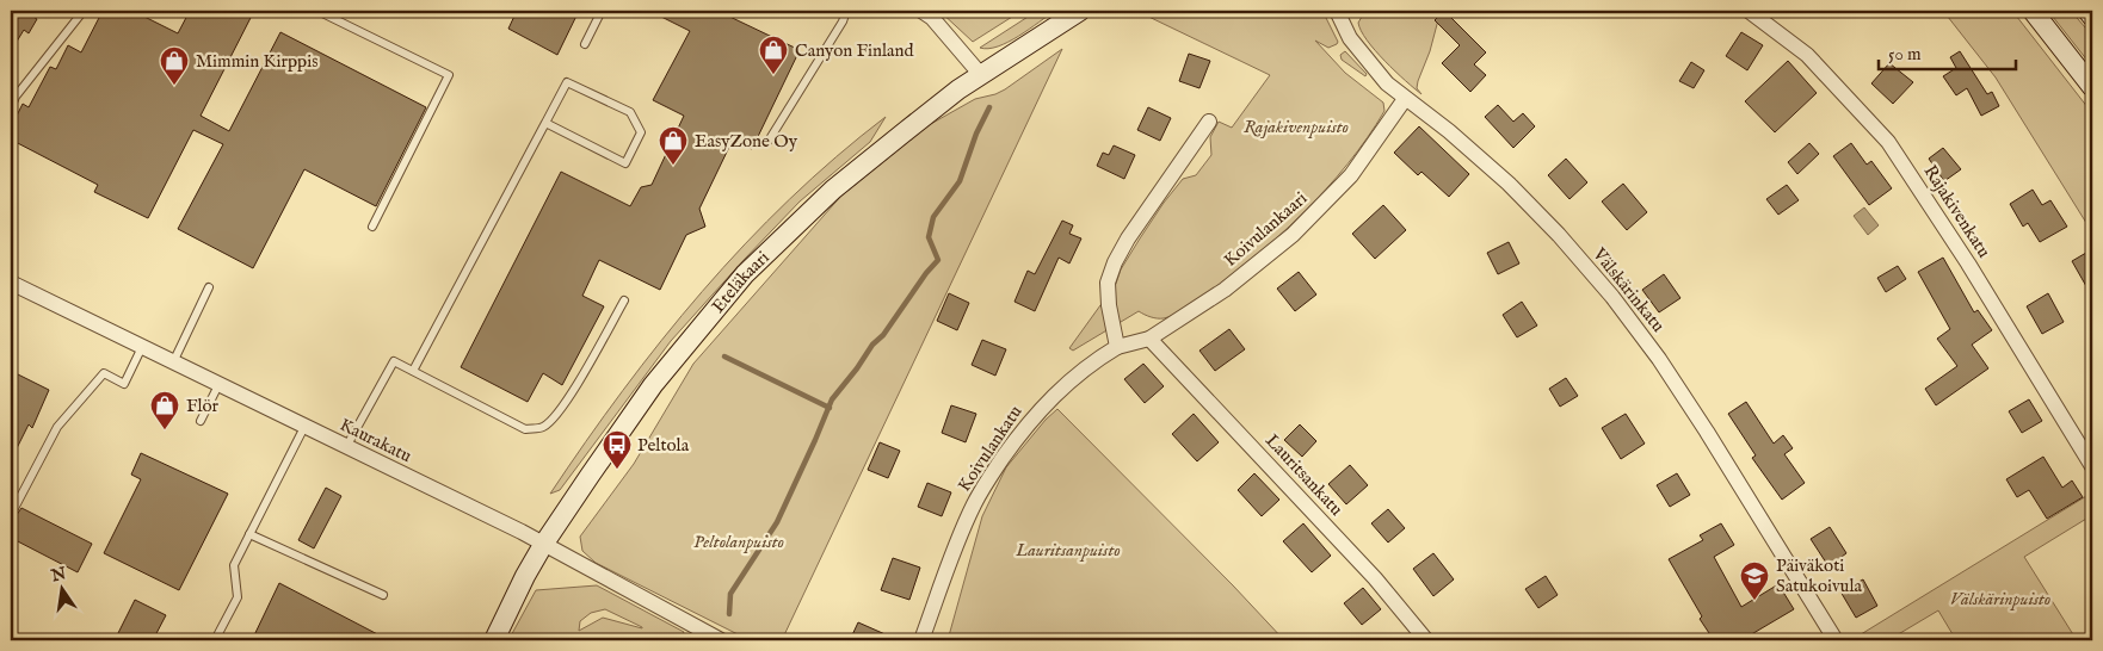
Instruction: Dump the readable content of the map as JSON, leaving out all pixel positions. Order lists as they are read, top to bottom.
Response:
{
  "streets": {
    "main road": ["Eteläkaari"],
    "street": [
      "Rajakivenkatu",
      "Koivulankaari",
      "Välskärinkatu",
      "Kaurakatu",
      "Koivulankatu",
      "Lauritsankatu"
    ]
  },
  "crossings": [
    ["Koivulankaari", "Välskärinkatu"],
    ["Koivulankaari", "Koivulankatu"],
    ["Koivulankaari", "Lauritsankatu"],
    ["Eteläkaari", "Kaurakatu"]
  ],
  "parks": [
    "Rajakivenpuisto",
    "Peltolanpuisto",
    "Lauritsanpuisto",
    "Välskärinpuisto"
  ],
  "places": {
    "shop": [
      "Canyon Finland",
      "Mimmin Kirppis",
      "EasyZone Oy",
      "Flör"
    ],
    "bus stop": ["Peltola"],
    "school or university": ["Päiväkoti Satukoivula"]
  },
  "scale_bar": "50 m",
  "north": "top"
}
